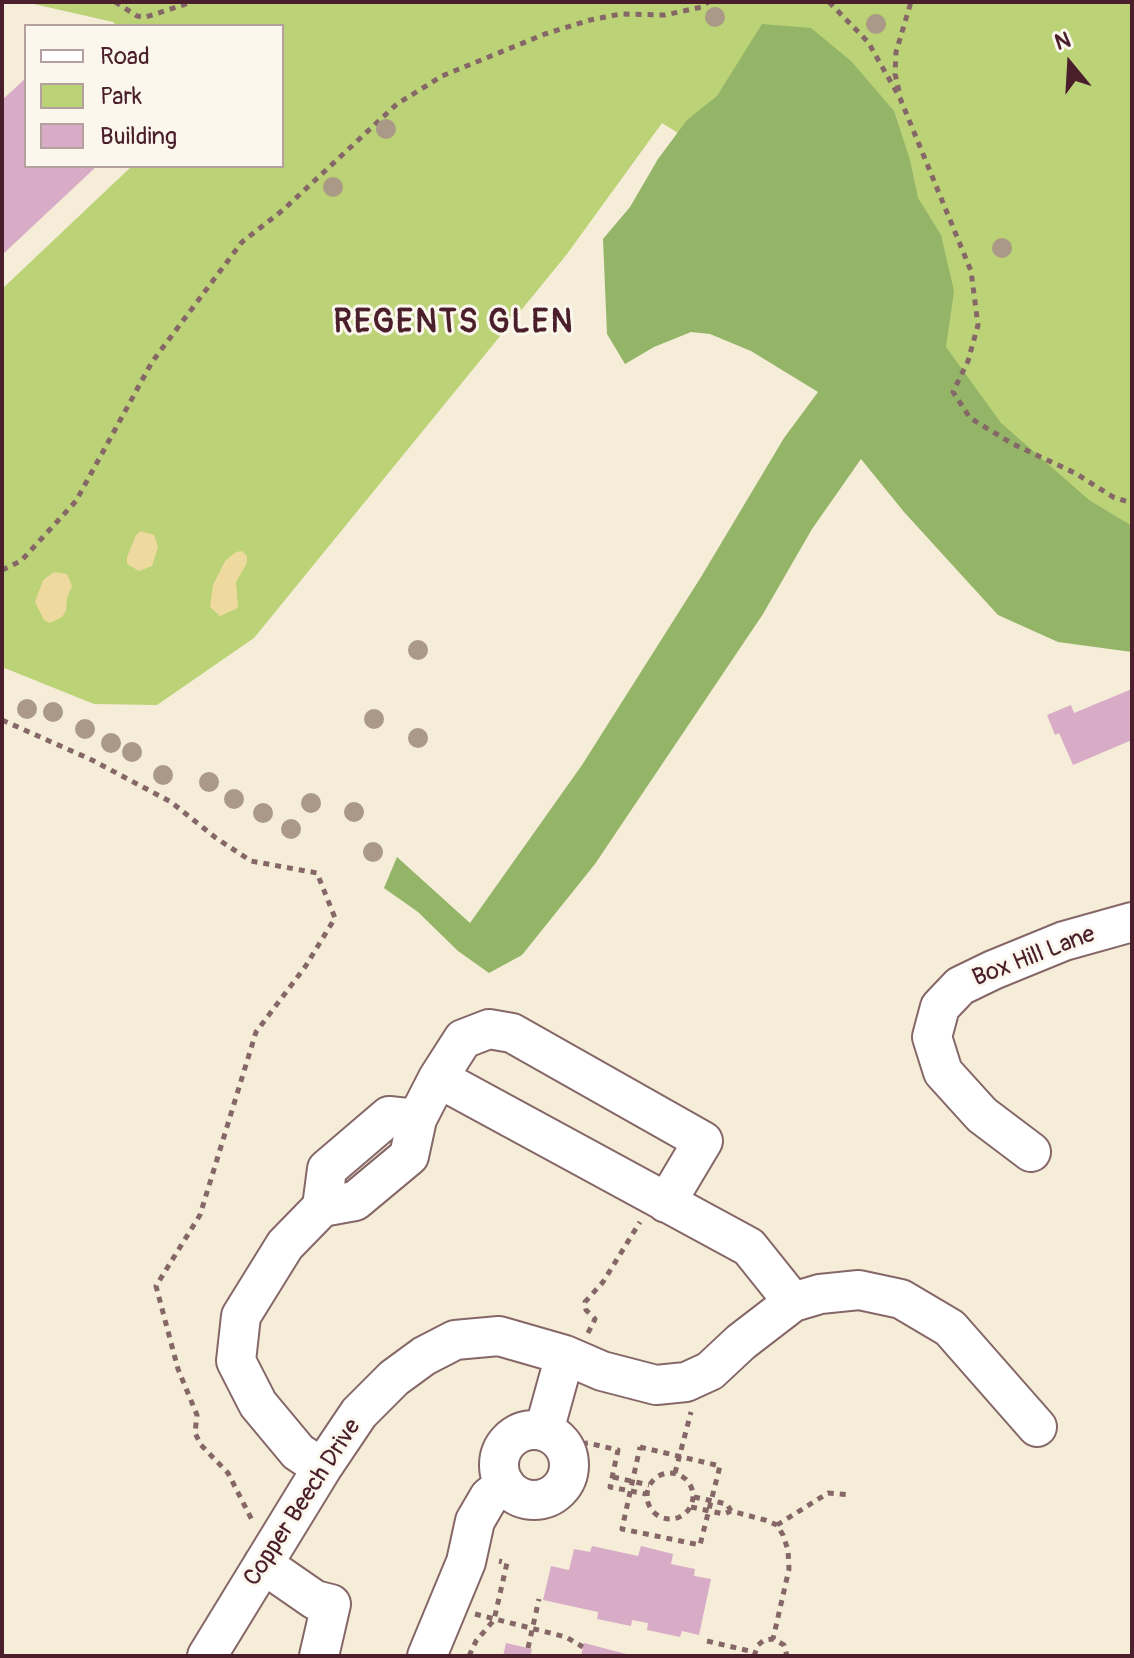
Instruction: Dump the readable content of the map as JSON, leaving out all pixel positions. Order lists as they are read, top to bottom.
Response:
{
  "streets": {
    "street": ["Box Hill Lane", "Copper Beech Drive"]
  },
  "districts": ["REGENTS GLEN"],
  "legend": ["Road", "Park", "Building"],
  "north": "top"
}
